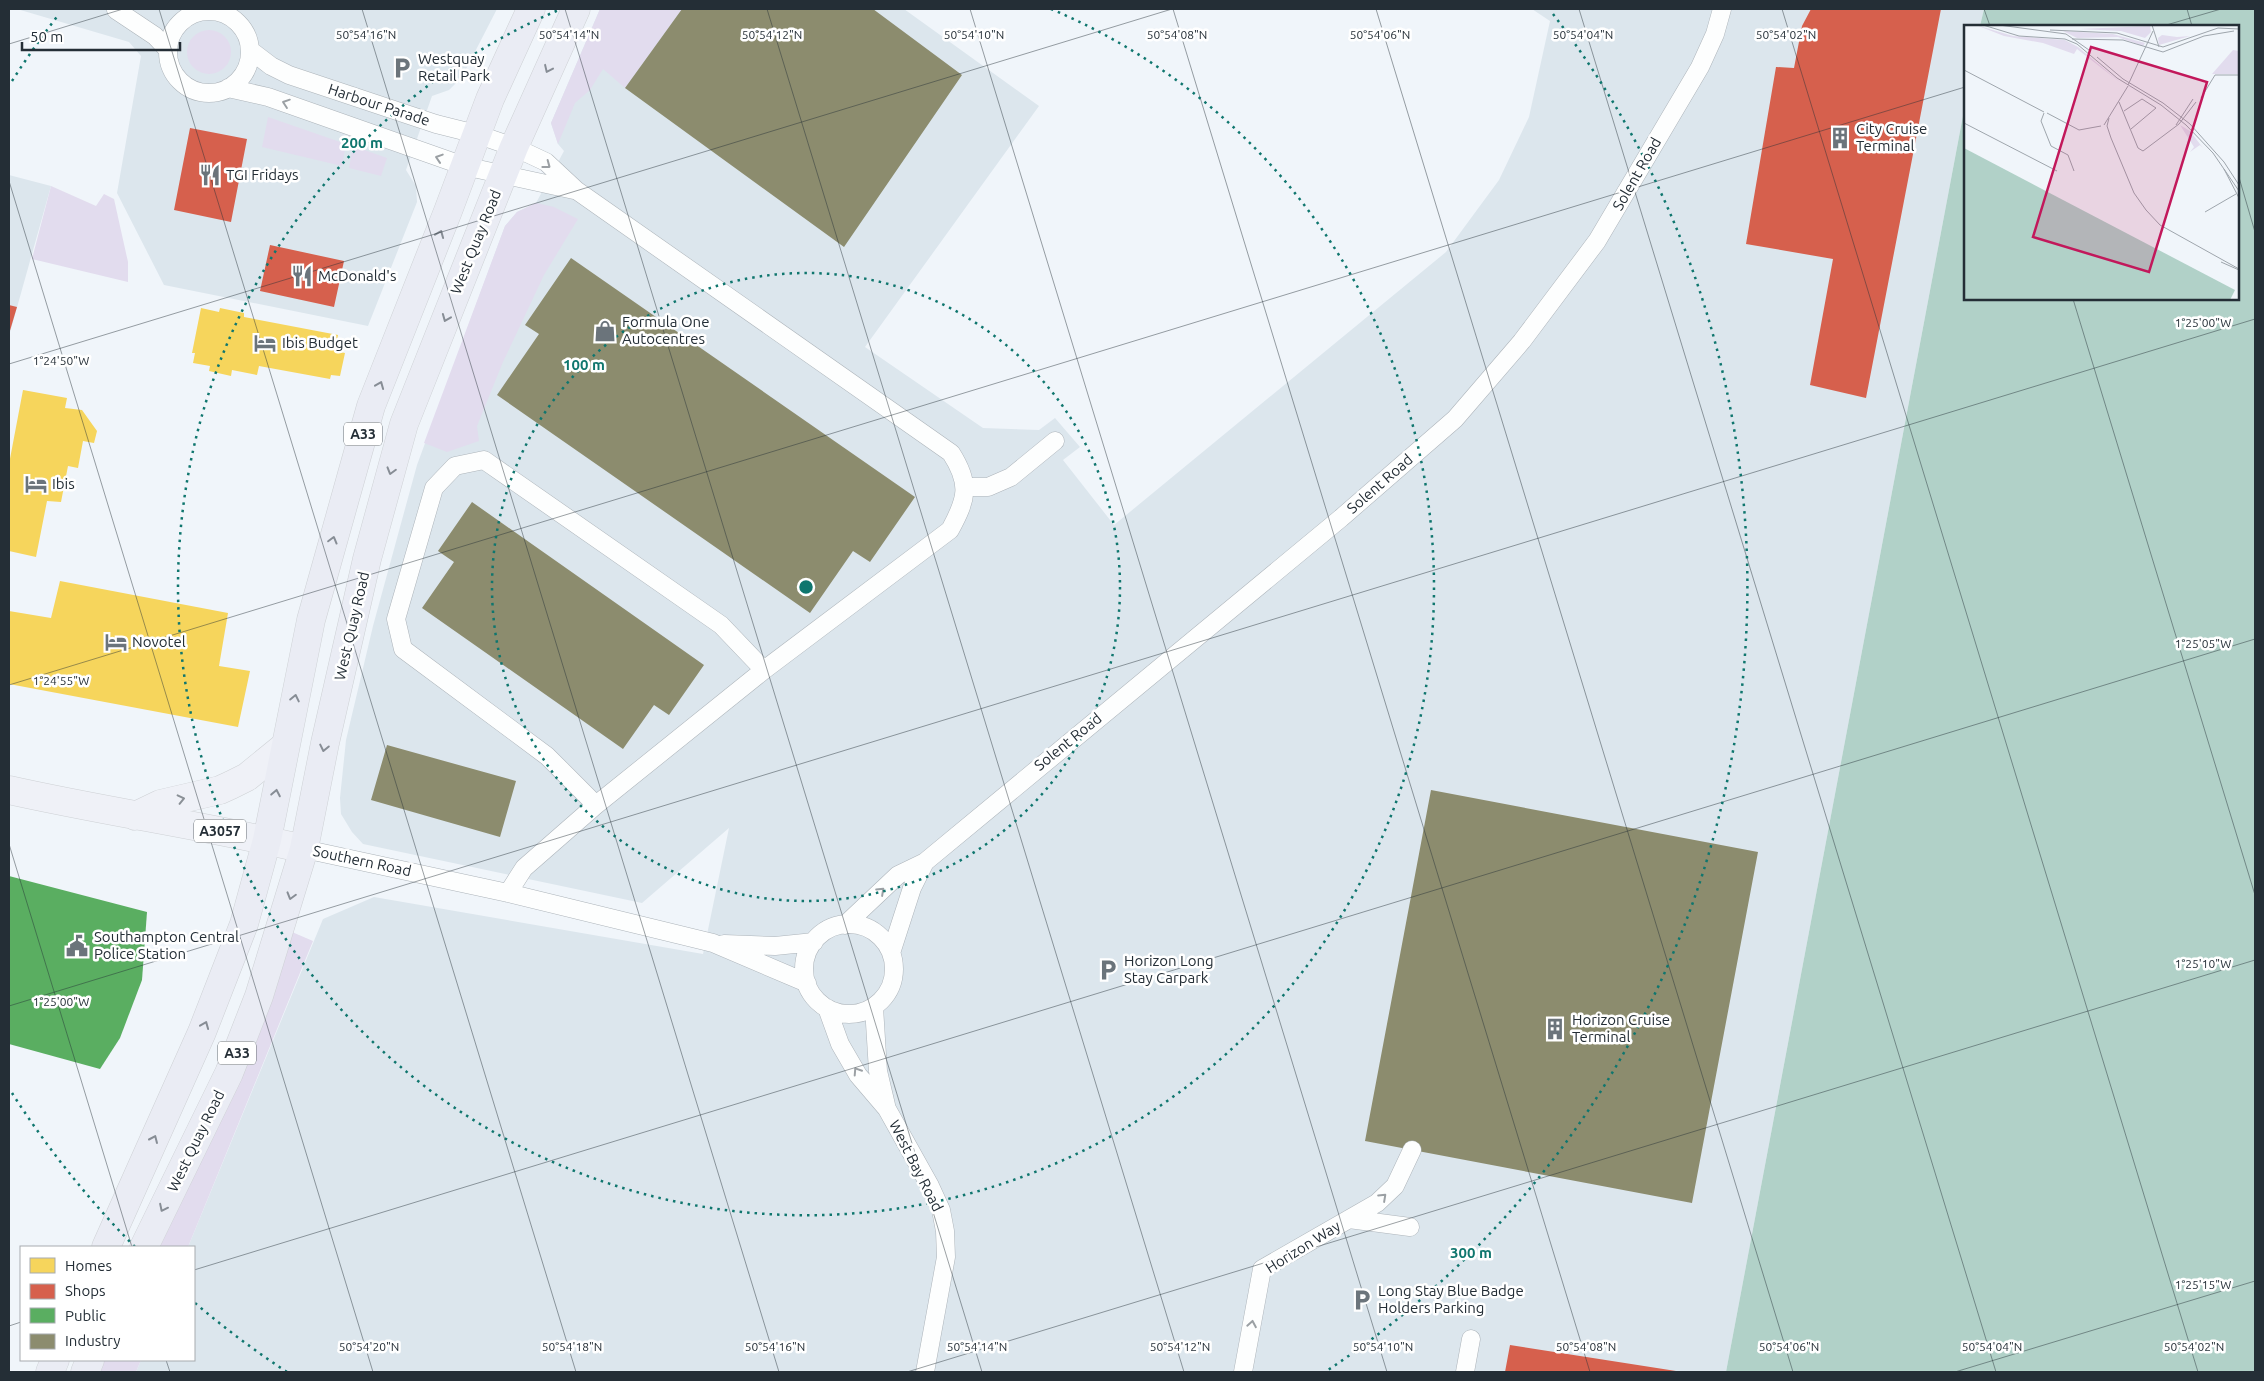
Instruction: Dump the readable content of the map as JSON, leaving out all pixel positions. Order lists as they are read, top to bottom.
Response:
{
  "streets": {
    "highway": ["West Quay Road", "A33"],
    "main road": ["A3057", "Southern Road"],
    "street": [
      "Harbour Parade",
      "Solent Road",
      "West Bay Road",
      "Horizon Way"
    ]
  },
  "crossings": [
    ["Harbour Parade", "West Quay Road"],
    ["Harbour Parade", "A33"],
    ["Solent Road", "Southern Road"],
    ["Solent Road", "West Bay Road"],
    ["West Quay Road", "Southern Road"],
    ["A33", "Southern Road"],
    ["Southern Road", "West Bay Road"]
  ],
  "one_way": ["Horizon Way"],
  "places": {
    "parking": ["Westquay Retail Park", "Horizon Long Stay Carpark", "Long Stay Blue Badge Holders Parking"],
    "building": ["City Cruise Terminal", "Horizon Cruise Terminal"],
    "restaurant": ["TGI Fridays", "McDonald's"],
    "shop": ["Formula One Autocentres"],
    "hotel": ["Ibis Budget", "Ibis", "Novotel"],
    "public building": ["Southampton Central Police Station"]
  },
  "legend": [
    "Homes",
    "Shops",
    "Public",
    "Industry"
  ],
  "scale_bar": "50 m",
  "coordinates": [
    "50°54'16\"N",
    "50°54'14\"N",
    "50°54'10\"N",
    "50°54'02\"N",
    "50°54'12\"N",
    "50°54'08\"N",
    "50°54'06\"N",
    "50°54'04\"N",
    "1°25'00\"W",
    "1°24'50\"W",
    "1°25'05\"W",
    "1°24'55\"W",
    "1°25'10\"W",
    "1°25'15\"W",
    "50°54'20\"N",
    "50°54'18\"N"
  ],
  "rings": ["200 m", "100 m", "300 m"]
}
